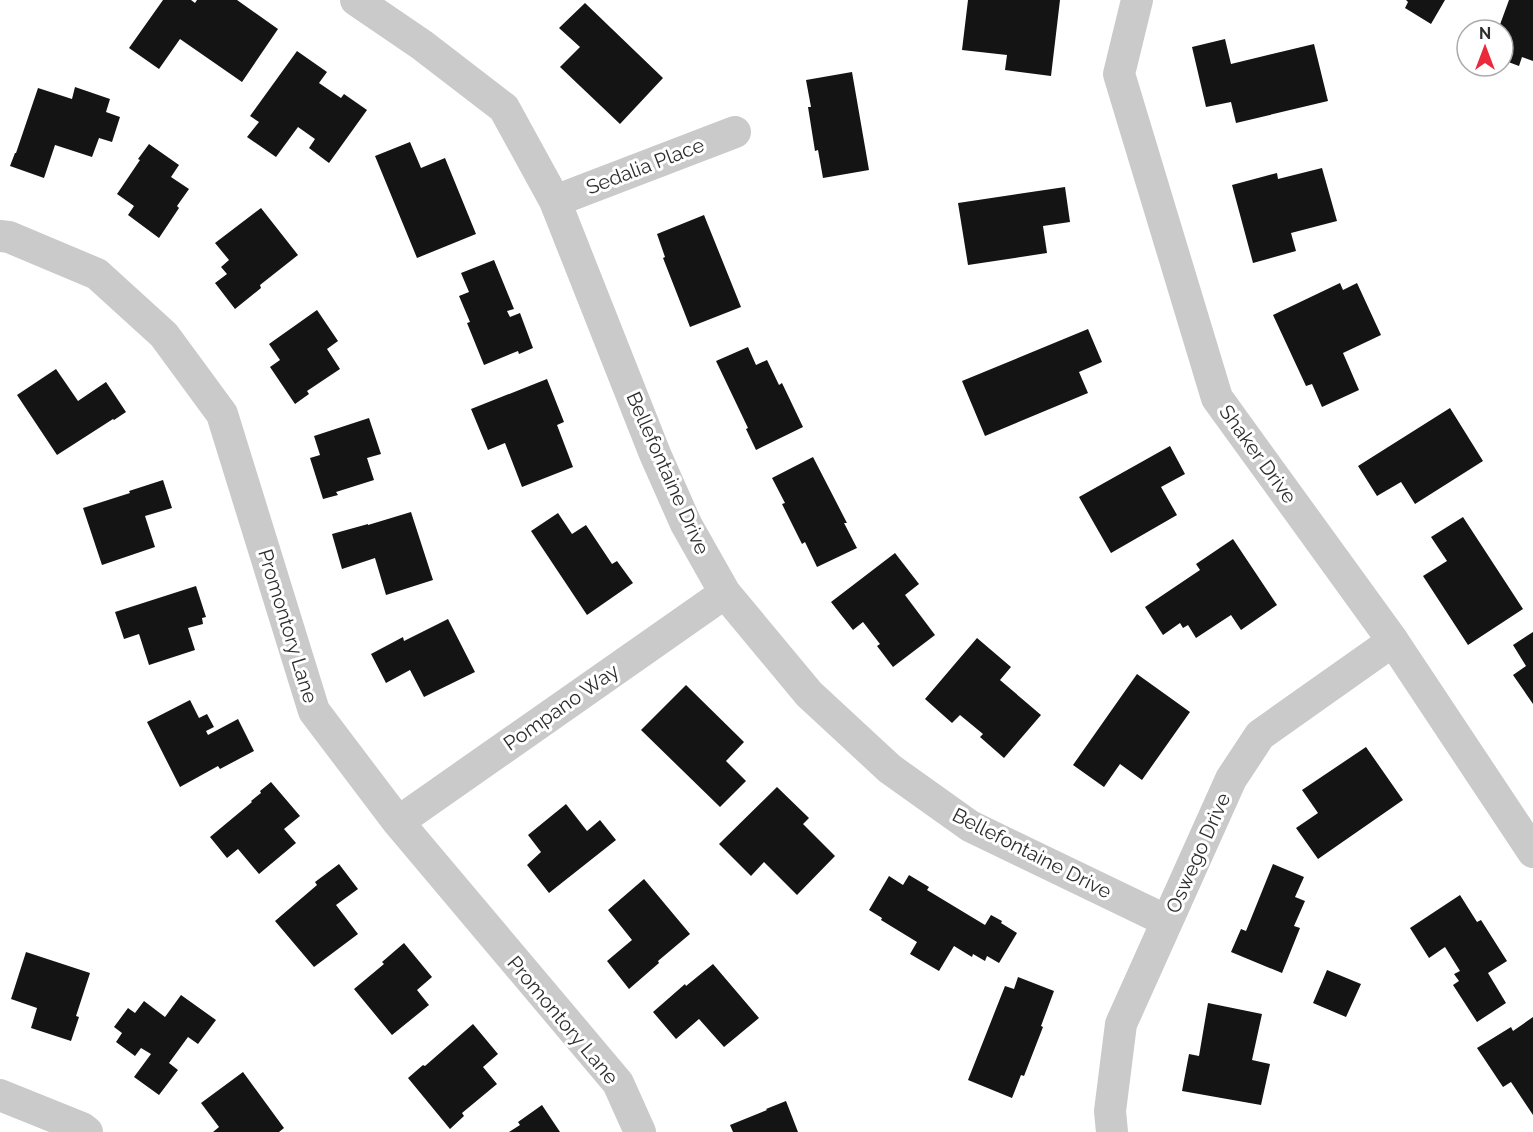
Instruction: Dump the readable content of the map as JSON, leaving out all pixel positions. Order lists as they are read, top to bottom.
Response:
{
  "streets": {
    "street": [
      "Sedalia Place",
      "Shaker Drive",
      "Bellefontaine Drive",
      "Promontory Lane",
      "Pompano Way",
      "Oswego Drive"
    ]
  },
  "crossings": [
    ["Sedalia Place", "Bellefontaine Drive"],
    ["Shaker Drive", "Oswego Drive"],
    ["Bellefontaine Drive", "Pompano Way"],
    ["Bellefontaine Drive", "Oswego Drive"],
    ["Promontory Lane", "Pompano Way"]
  ],
  "north": "top"
}
